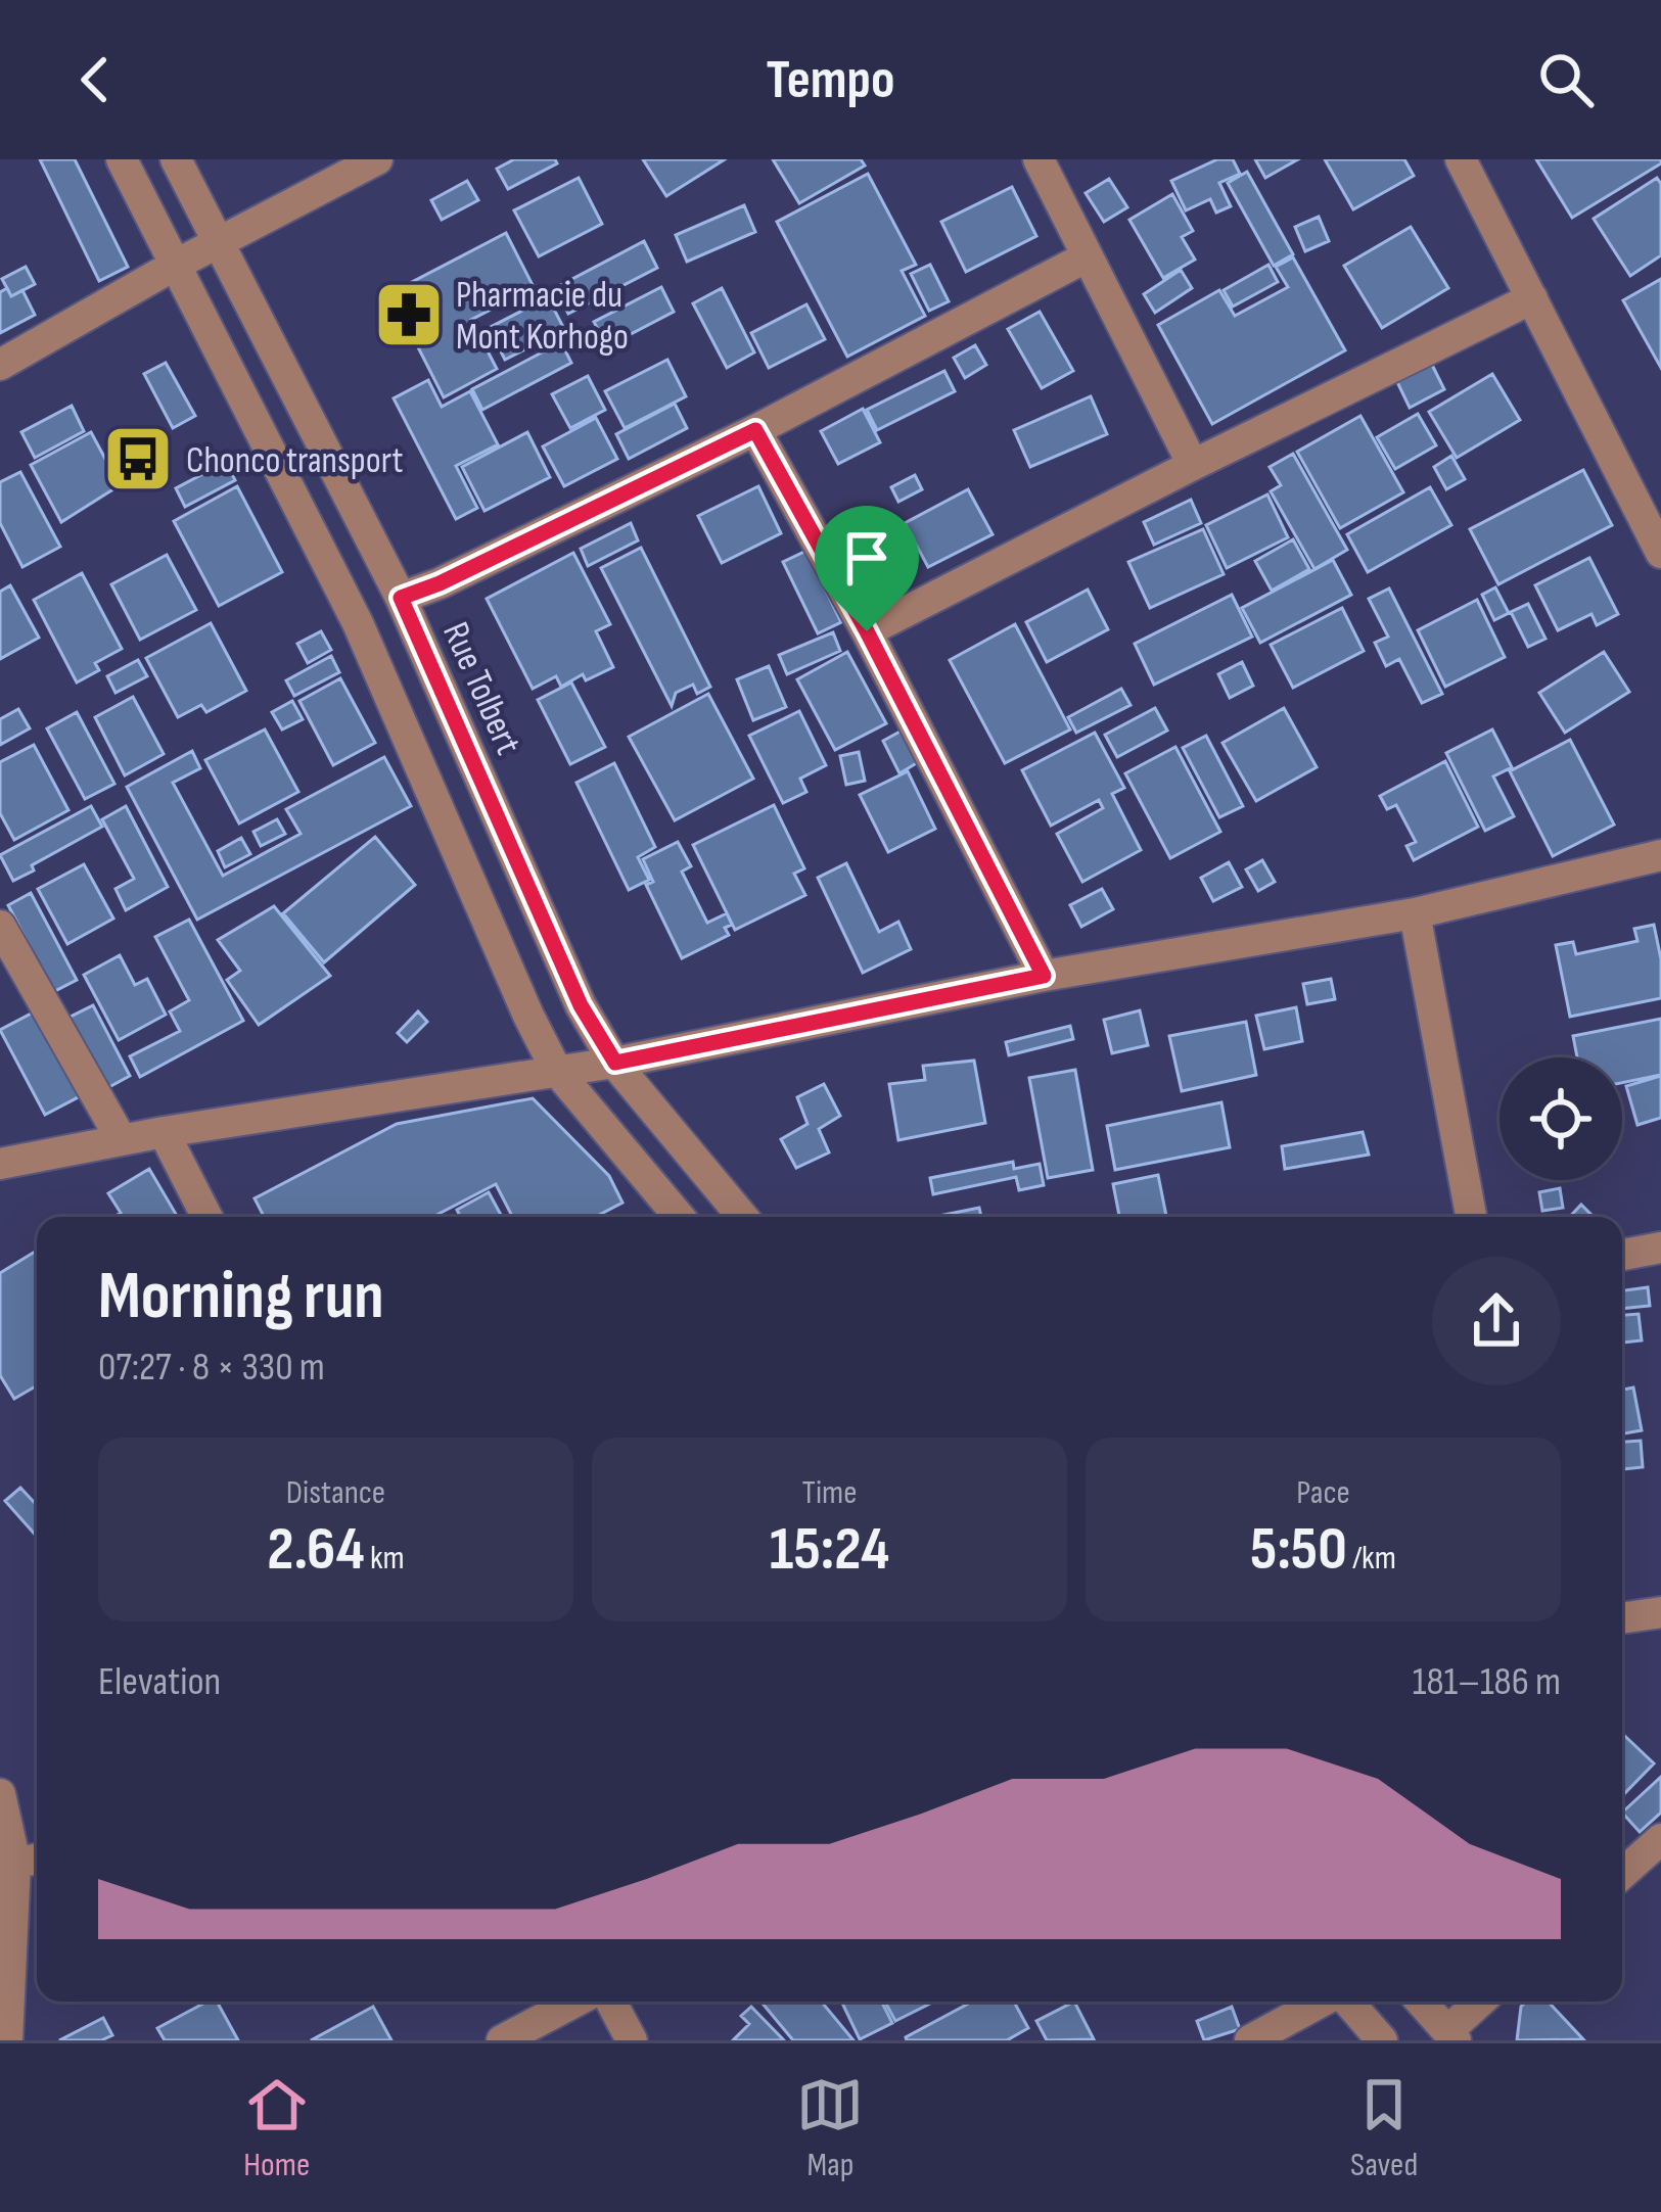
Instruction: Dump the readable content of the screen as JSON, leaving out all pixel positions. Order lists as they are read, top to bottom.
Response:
{
  "streets": {
    "street": ["Rue Tolbert"]
  },
  "places": {
    "pharmacy": ["Pharmacie du Mont Korhogo"],
    "bus stop": ["Chonco transport"]
  },
  "page": {
    "header": "Tempo",
    "heading": ["Morning run", "07:27 · 8 × 330 m"],
    "stats": [
      ["Distance", "2.64 km"],
      ["Time", "15:24"],
      ["Pace", "5:50 /km"]
    ],
    "chart": ["Elevation", "181–186 m"],
    "tabs": ["Home", "Map", "Saved"]
  }
}
